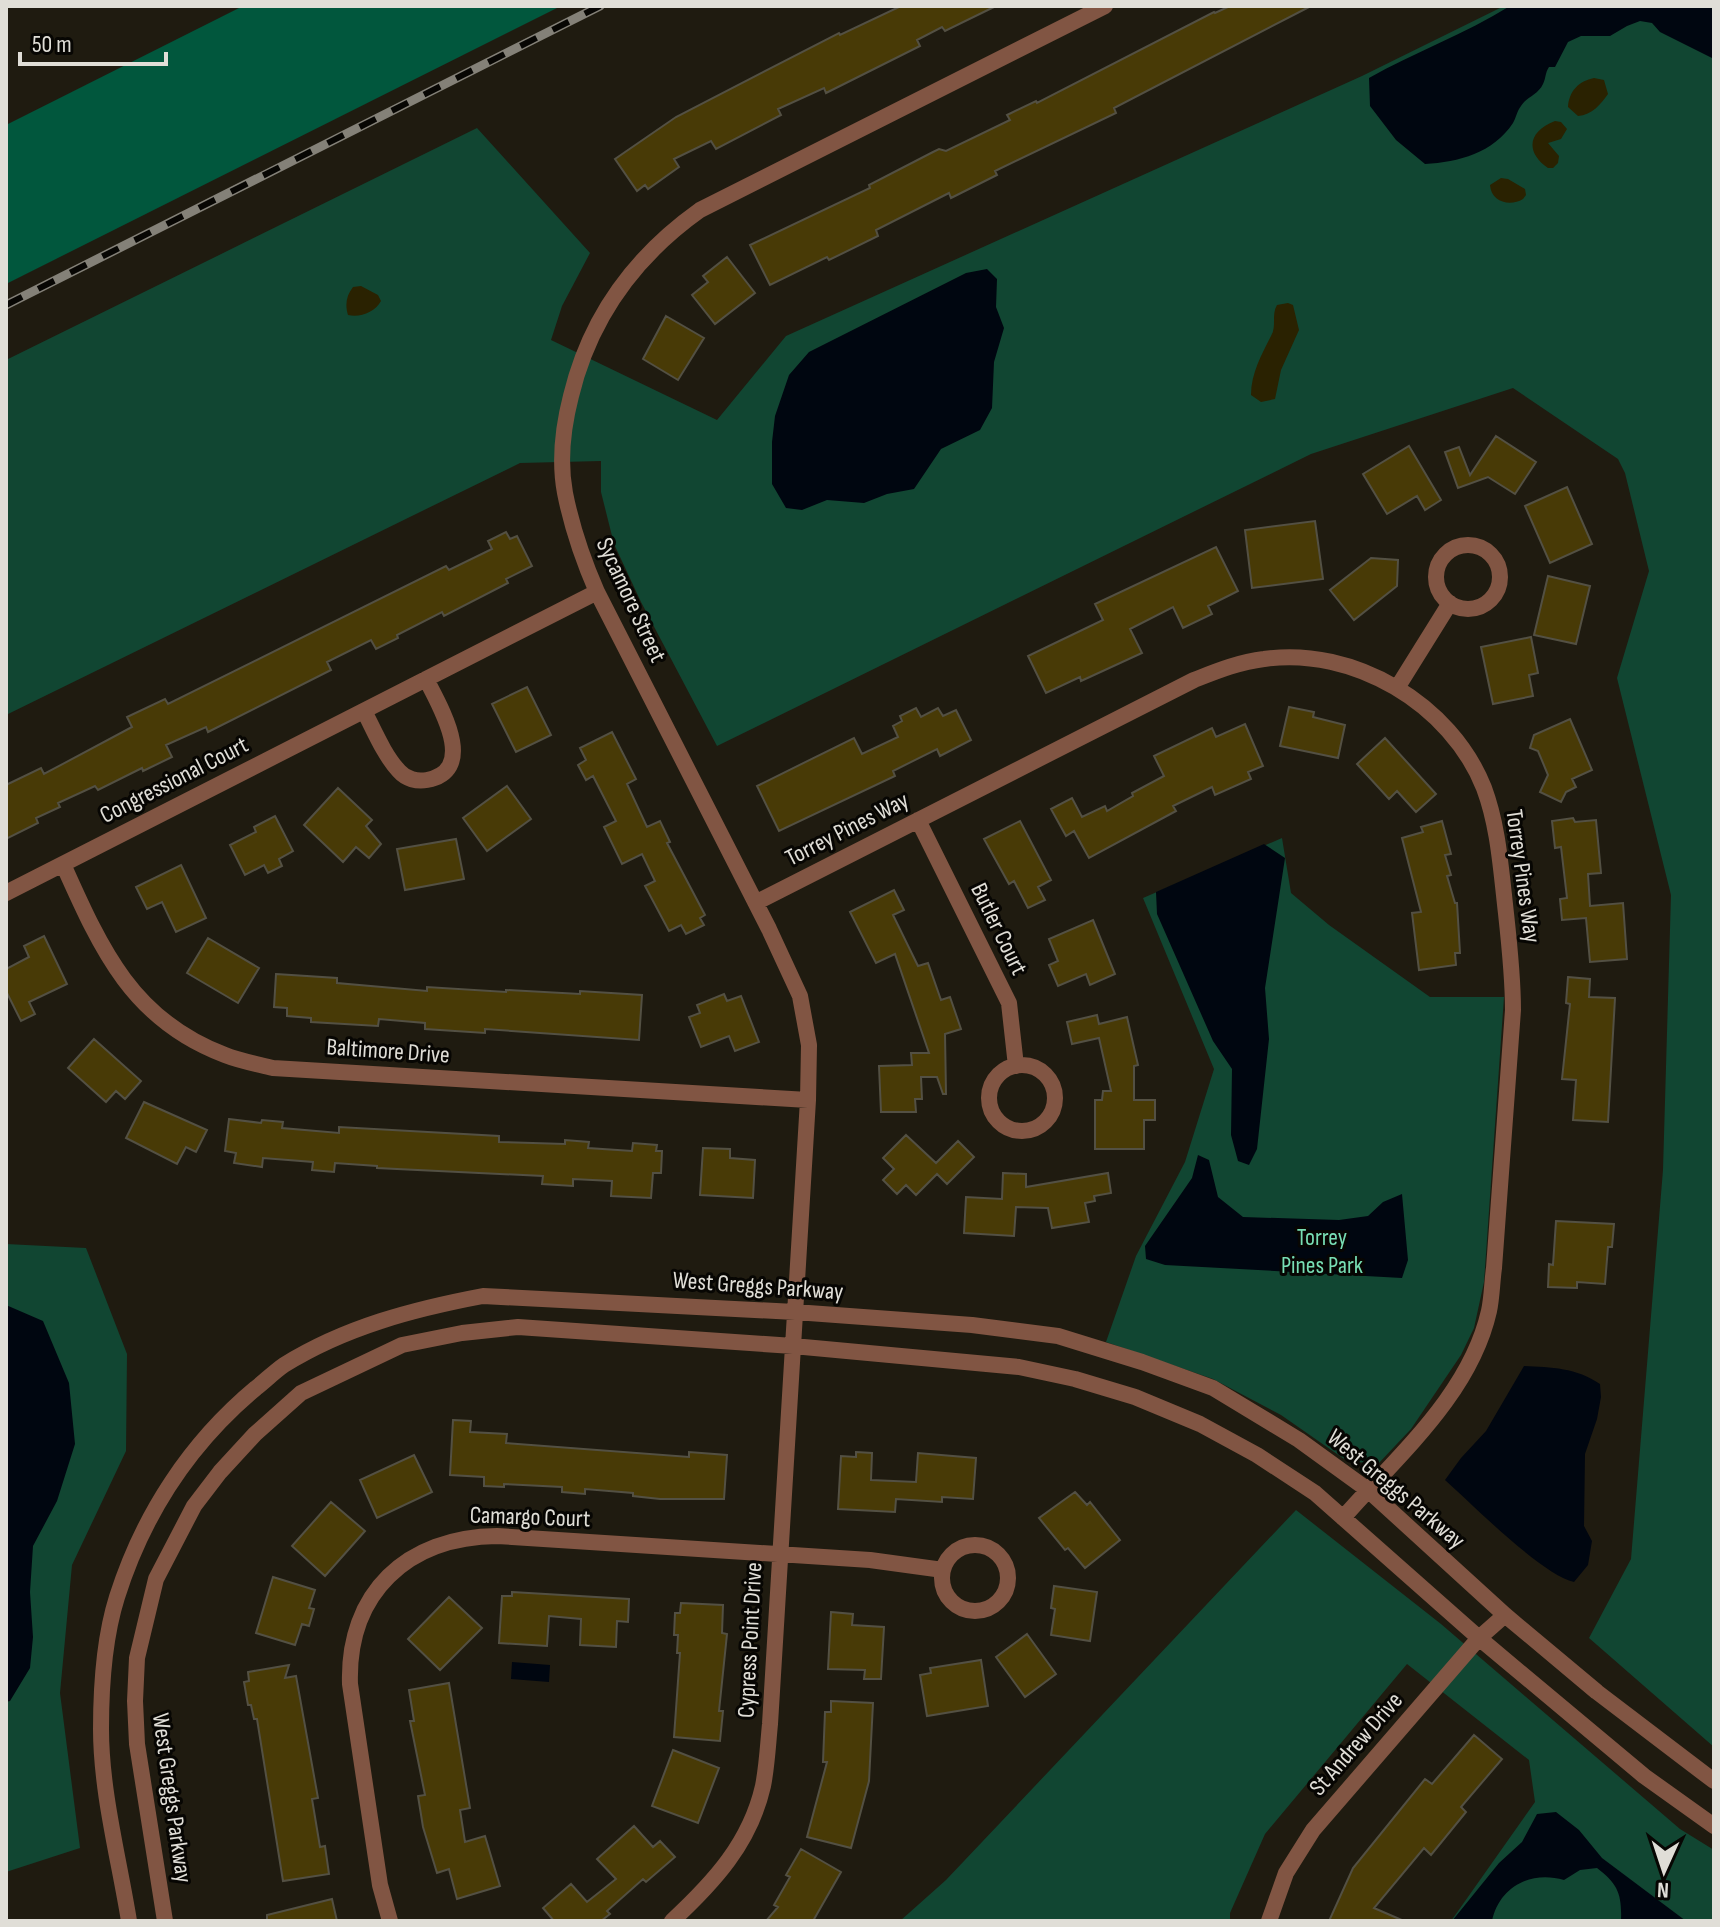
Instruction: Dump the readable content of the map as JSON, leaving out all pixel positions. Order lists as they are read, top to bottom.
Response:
{
  "streets": {
    "street": [
      "Sycamore Street",
      "Congressional Court",
      "Torrey Pines Way",
      "Butler Court",
      "Baltimore Drive",
      "West Greggs Parkway",
      "Camargo Court",
      "Cypress Point Drive",
      "St Andrew Drive"
    ]
  },
  "crossings": [
    ["Sycamore Street", "Congressional Court"],
    ["Sycamore Street", "Torrey Pines Way"],
    ["Sycamore Street", "Baltimore Drive"],
    ["Sycamore Street", "West Greggs Parkway"],
    ["Sycamore Street", "Cypress Point Drive"],
    ["Congressional Court", "Baltimore Drive"],
    ["Torrey Pines Way", "Butler Court"],
    ["Torrey Pines Way", "West Greggs Parkway"],
    ["West Greggs Parkway", "Cypress Point Drive"],
    ["West Greggs Parkway", "St Andrew Drive"],
    ["Camargo Court", "Cypress Point Drive"]
  ],
  "parks": ["Torrey Pines Park"],
  "scale_bar": "50 m",
  "north": "bottom"
}
